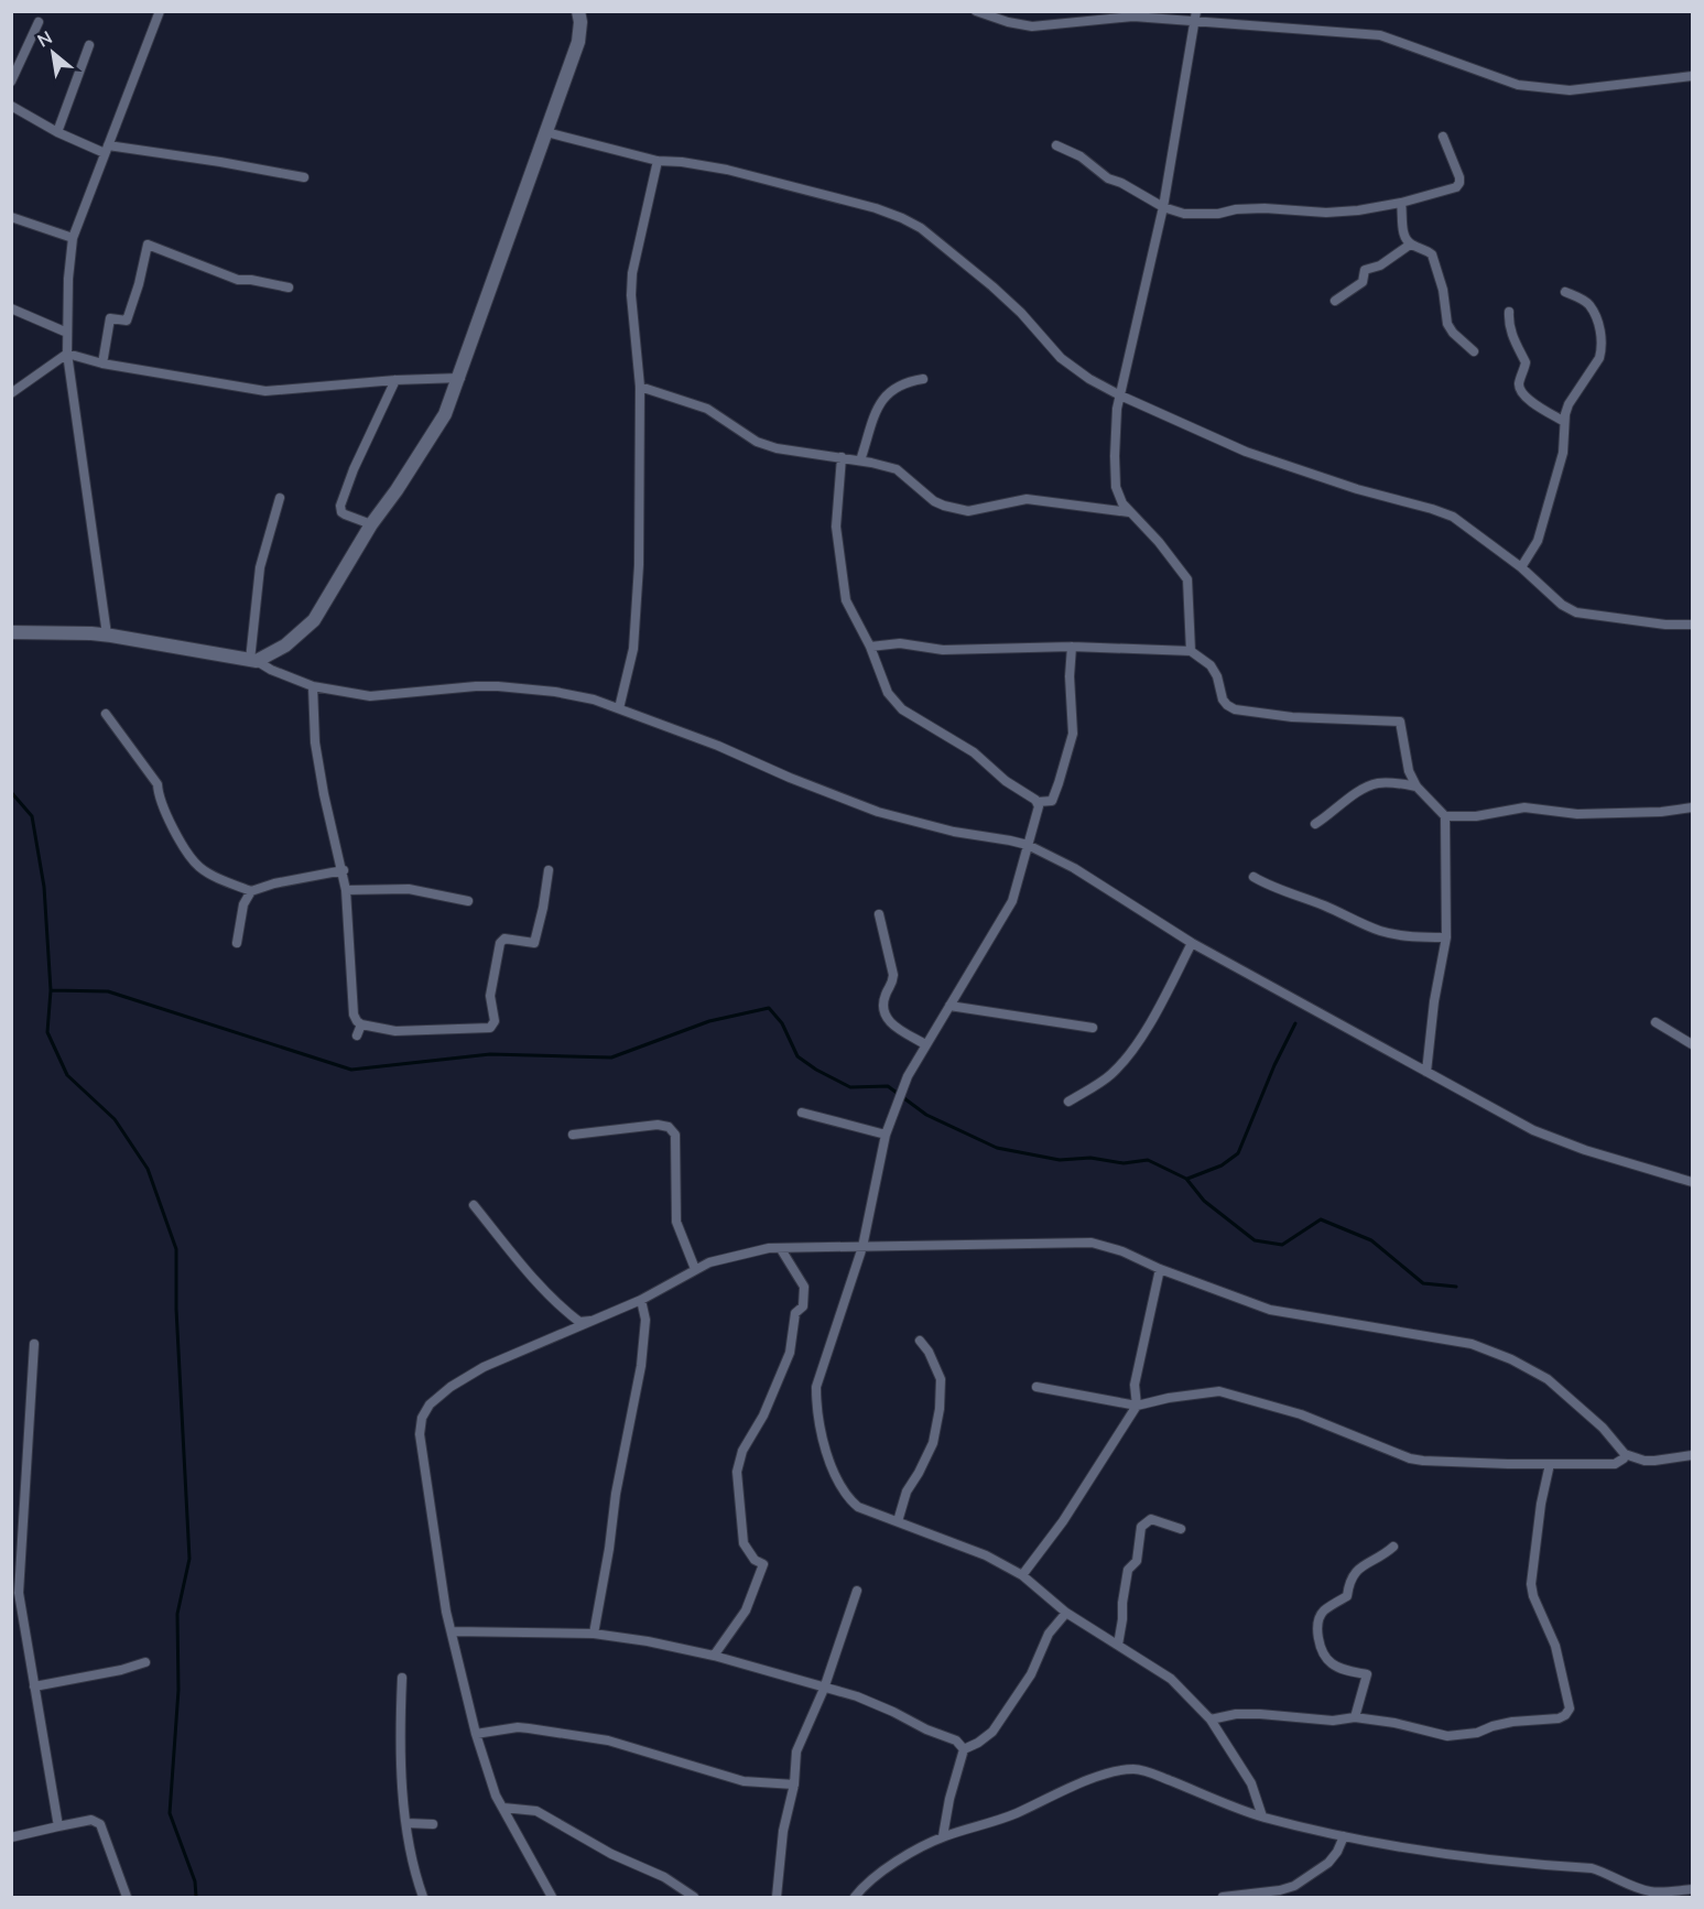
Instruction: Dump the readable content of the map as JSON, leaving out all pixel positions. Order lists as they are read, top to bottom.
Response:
{
  "north": "top left"
}
